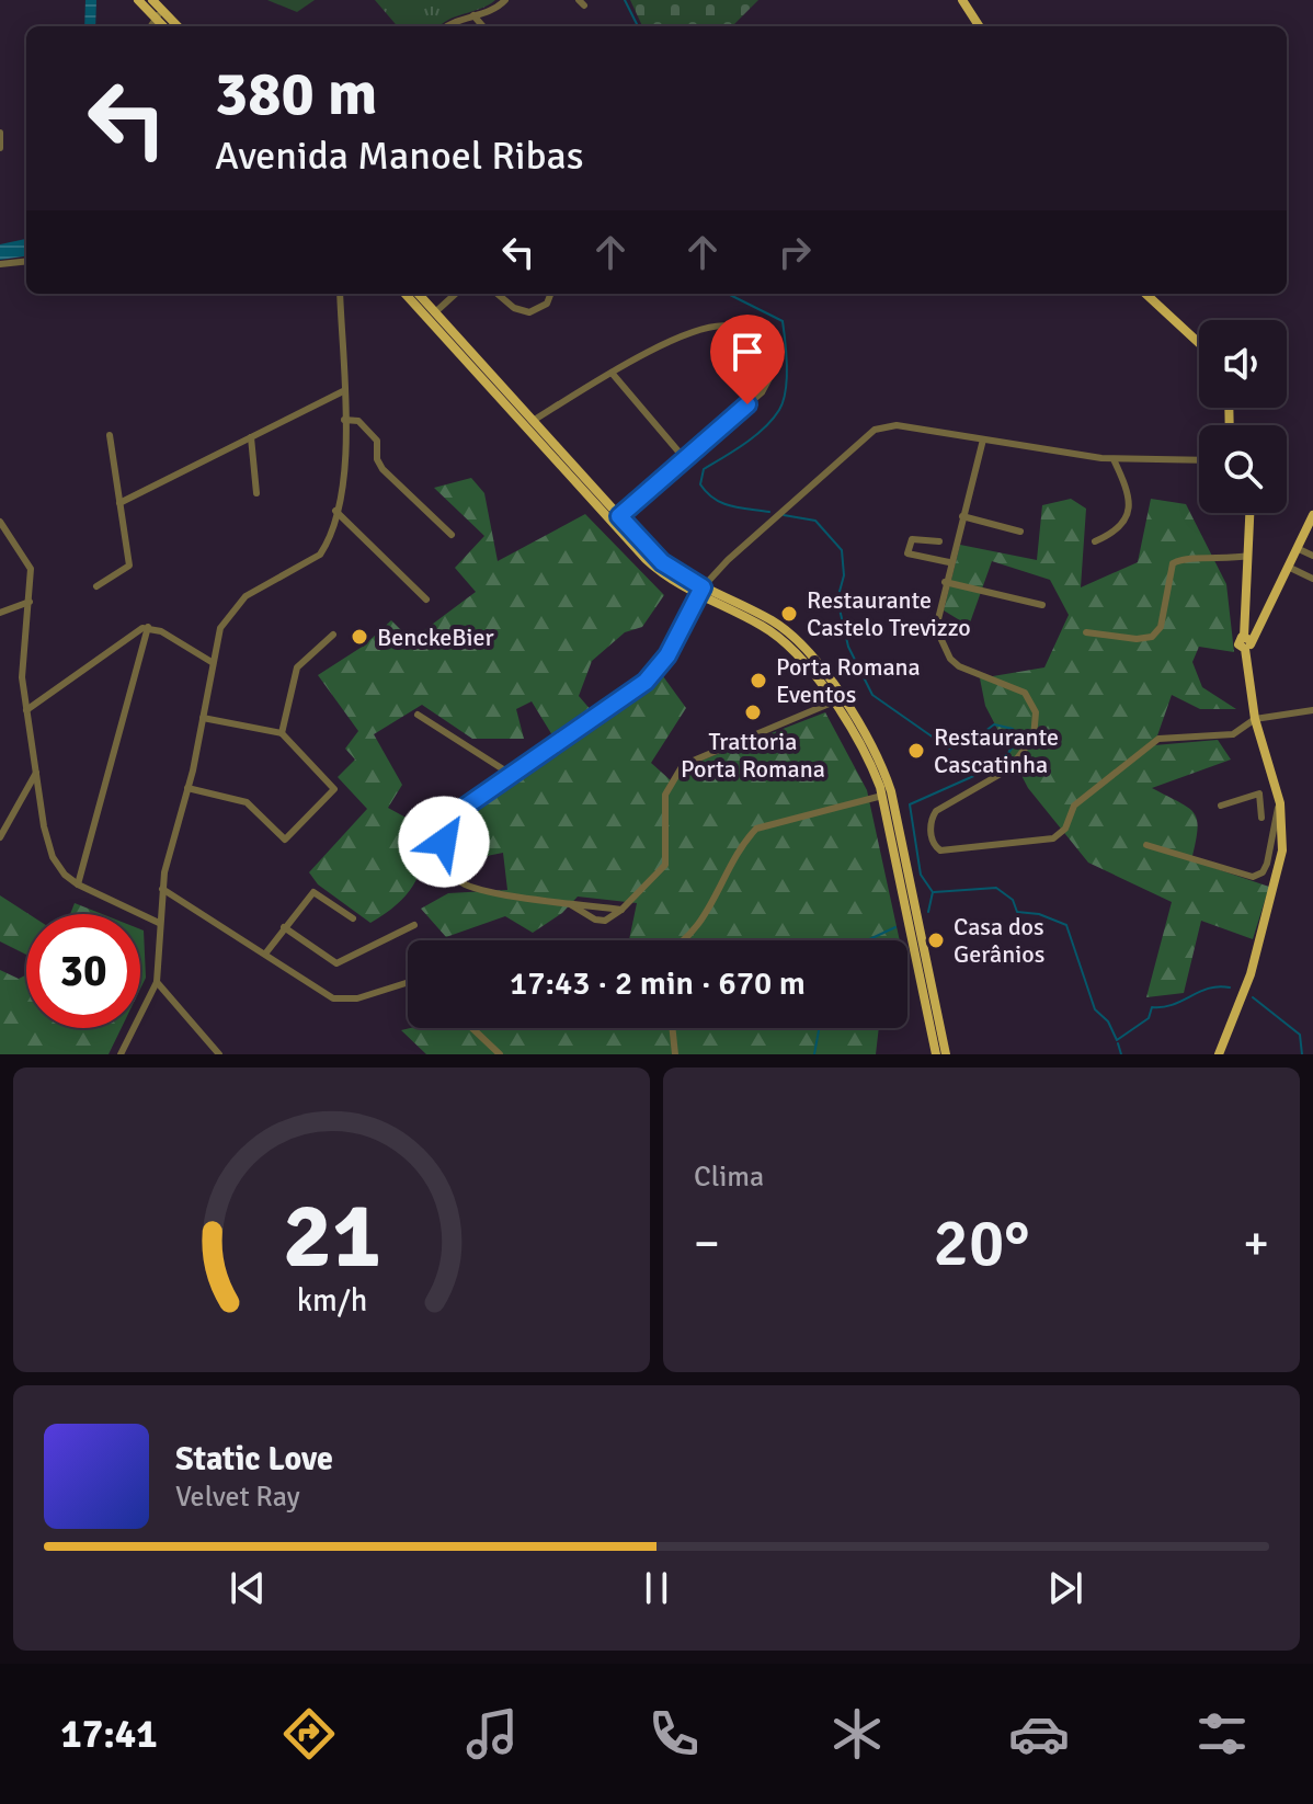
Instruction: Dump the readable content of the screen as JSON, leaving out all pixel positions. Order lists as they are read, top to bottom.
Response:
{
  "places": [
    "Restaurante Castelo Trevizzo",
    "BenckeBier",
    "Porta Romana Eventos",
    "Trattoria Porta Romana",
    "Restaurante Cascatinha",
    "Casa dos Gerânios"
  ],
  "page": {
    "turn": ["380 m", "Avenida Manoel Ribas"],
    "limit": "30",
    "trip": "17:43 · 2 min · 670 m",
    "tile": "Clima",
    "heat": ["−", "20°", "+"],
    "song": ["Static Love", "Velvet Ray"],
    "tabs": "17:41",
    "gauge": ["21", "km/h"]
  }
}
